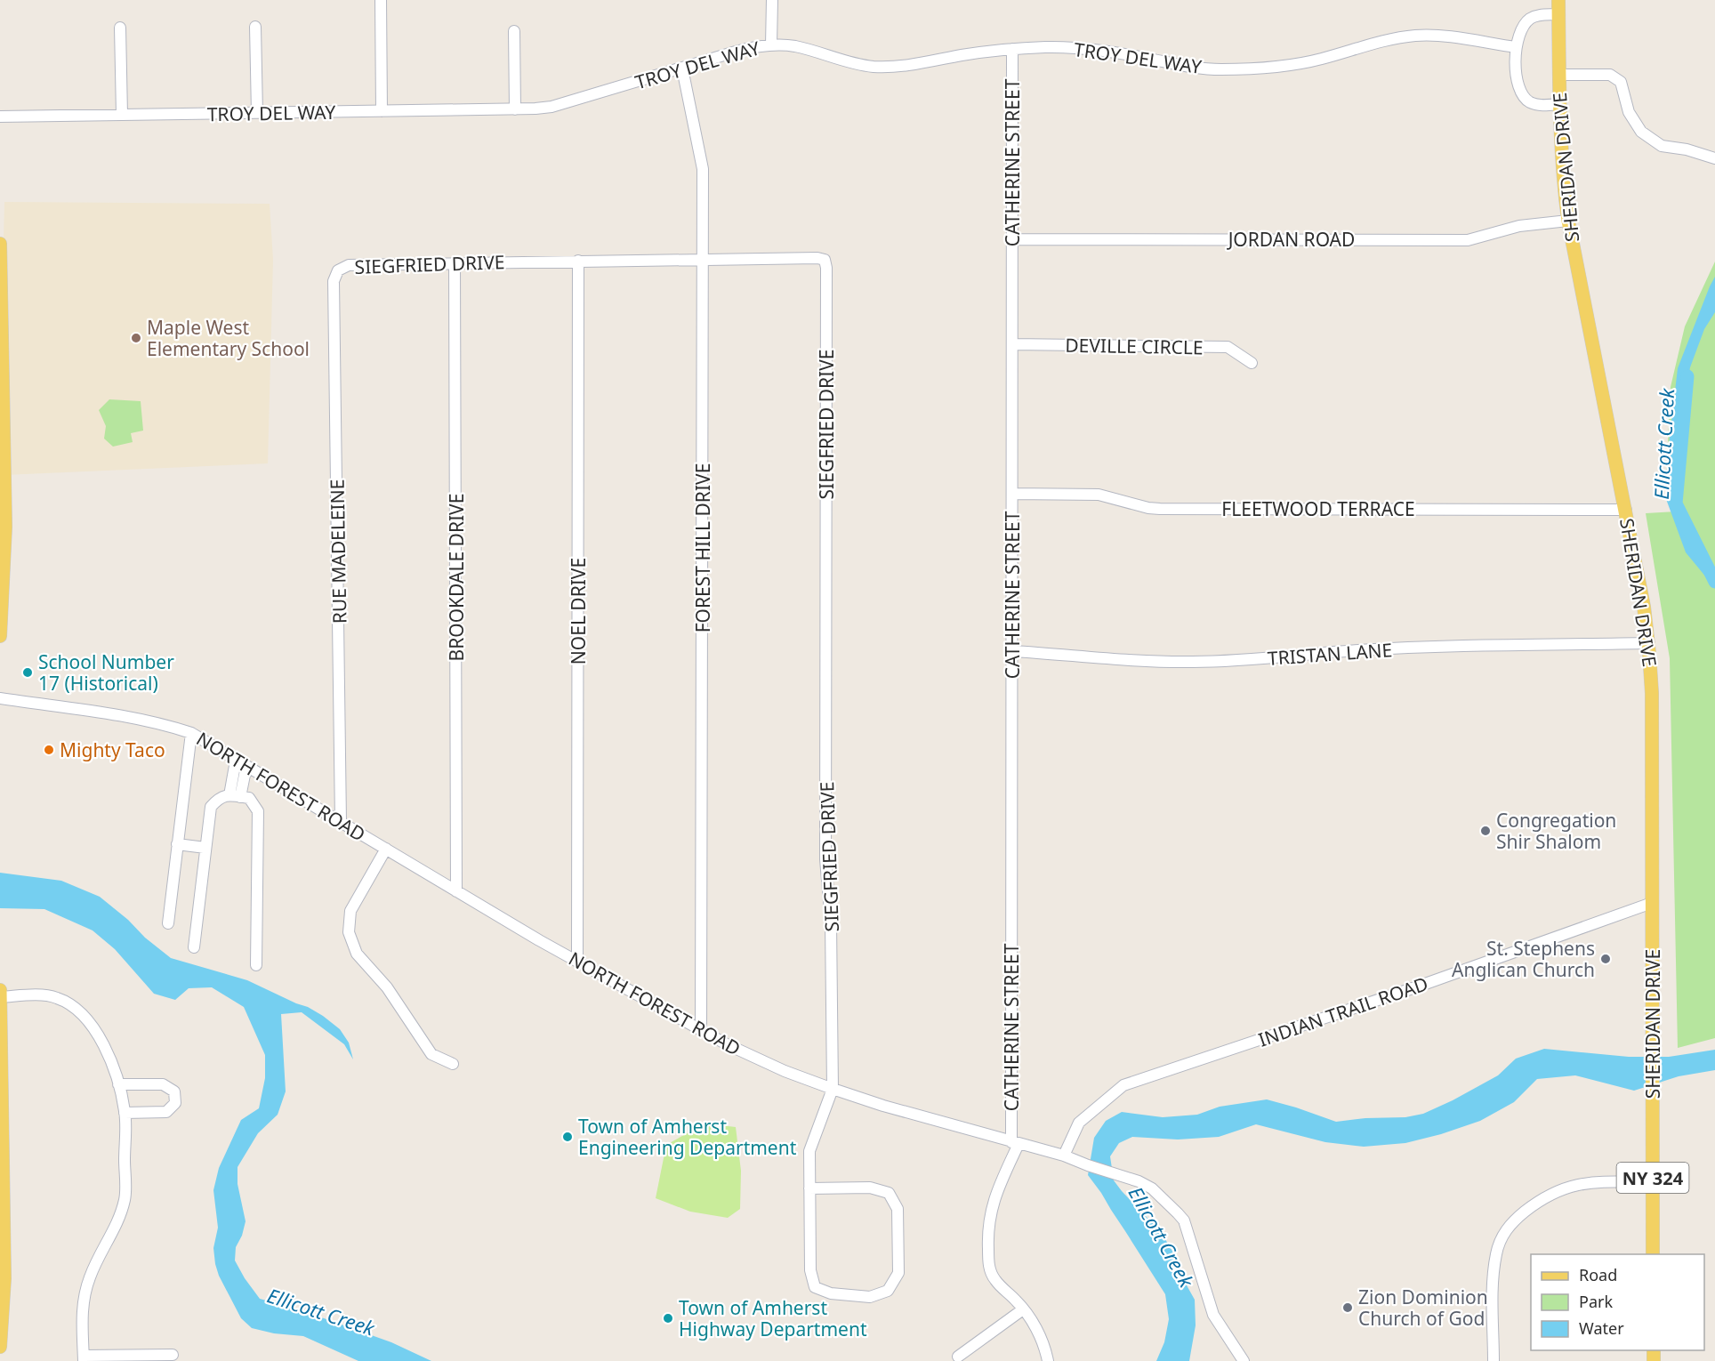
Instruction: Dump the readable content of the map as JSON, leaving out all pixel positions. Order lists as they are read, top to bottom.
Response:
{
  "streets": {
    "main road": ["SHERIDAN DRIVE", "NY 324"],
    "street": [
      "TROY DEL WAY",
      "CATHERINE STREET",
      "JORDAN ROAD",
      "SIEGFRIED DRIVE",
      "DEVILLE CIRCLE",
      "FLEETWOOD TERRACE",
      "FOREST HILL DRIVE",
      "RUE MADELEINE",
      "BROOKDALE DRIVE",
      "NOEL DRIVE",
      "TRISTAN LANE",
      "NORTH FOREST ROAD",
      "INDIAN TRAIL ROAD"
    ]
  },
  "crossings": [
    ["TROY DEL WAY", "CATHERINE STREET"],
    ["TROY DEL WAY", "FOREST HILL DRIVE"],
    ["CATHERINE STREET", "JORDAN ROAD"],
    ["CATHERINE STREET", "DEVILLE CIRCLE"],
    ["CATHERINE STREET", "FLEETWOOD TERRACE"],
    ["CATHERINE STREET", "TRISTAN LANE"],
    ["CATHERINE STREET", "NORTH FOREST ROAD"],
    ["SHERIDAN DRIVE", "JORDAN ROAD"],
    ["SHERIDAN DRIVE", "FLEETWOOD TERRACE"],
    ["SHERIDAN DRIVE", "TRISTAN LANE"],
    ["SHERIDAN DRIVE", "INDIAN TRAIL ROAD"],
    ["SIEGFRIED DRIVE", "FOREST HILL DRIVE"],
    ["SIEGFRIED DRIVE", "RUE MADELEINE"],
    ["SIEGFRIED DRIVE", "BROOKDALE DRIVE"],
    ["SIEGFRIED DRIVE", "NOEL DRIVE"],
    ["SIEGFRIED DRIVE", "NORTH FOREST ROAD"],
    ["FOREST HILL DRIVE", "NORTH FOREST ROAD"],
    ["RUE MADELEINE", "NORTH FOREST ROAD"],
    ["BROOKDALE DRIVE", "NORTH FOREST ROAD"],
    ["NOEL DRIVE", "NORTH FOREST ROAD"],
    ["NORTH FOREST ROAD", "INDIAN TRAIL ROAD"]
  ],
  "water": ["Ellicott Creek"],
  "places": [
    "Maple West Elementary School",
    "School Number 17 (Historical)",
    "Mighty Taco",
    "Congregation Shir Shalom",
    "St. Stephens Anglican Church",
    "Town of Amherst Engineering Department",
    "Zion Dominion Church of God",
    "Town of Amherst Highway Department"
  ],
  "legend": ["Road", "Park", "Water"]
}
